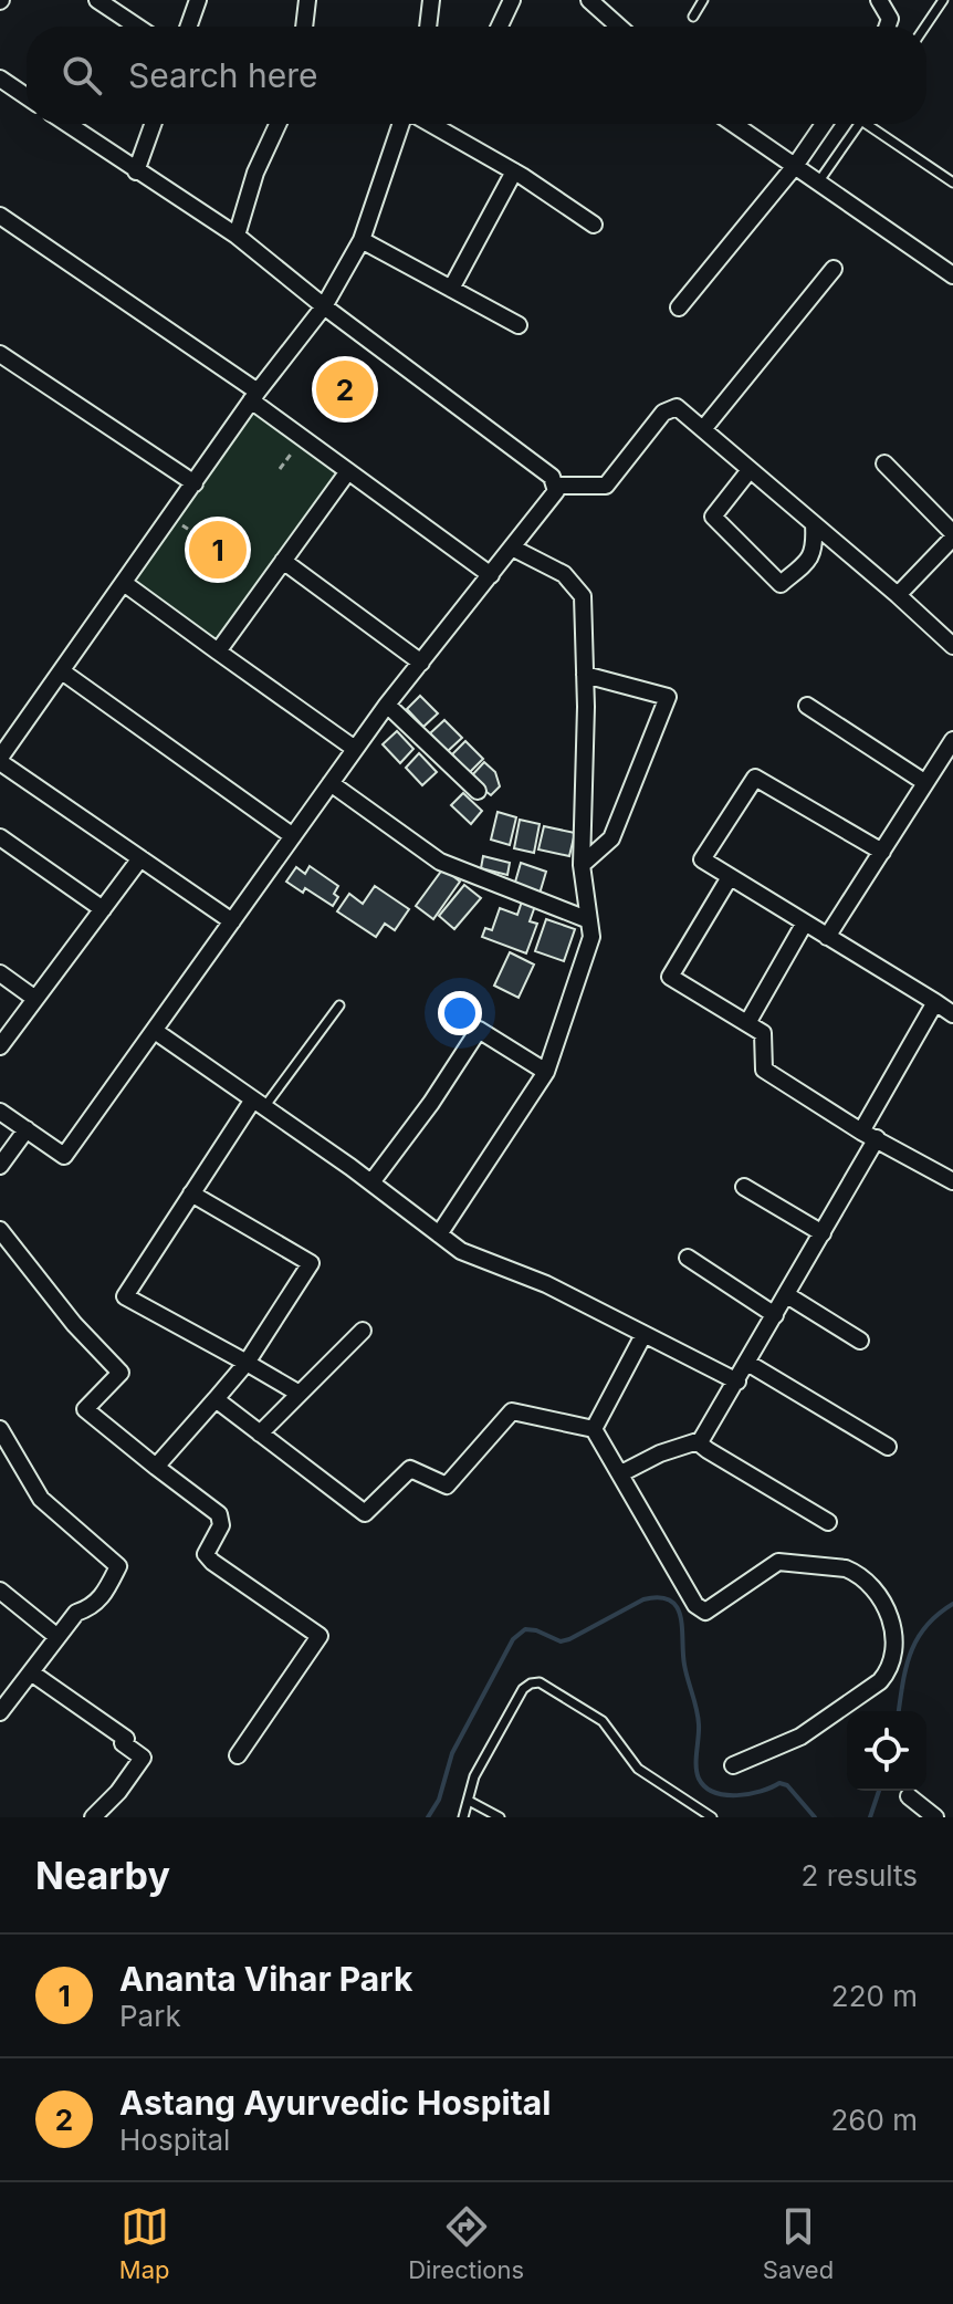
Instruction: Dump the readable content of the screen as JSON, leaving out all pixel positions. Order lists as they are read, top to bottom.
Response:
{
  "page": {
    "search": "Search here",
    "pins": ["2", "1"],
    "heading": ["Nearby", "2 results"],
    "list": [
      {
        "mark": "1",
        "name": "Ananta Vihar Park",
        "note": "Park",
        "value": "220 m"
      },
      {
        "mark": "2",
        "name": "Astang Ayurvedic Hospital",
        "note": "Hospital",
        "value": "260 m"
      }
    ],
    "nav": ["Map", "Directions", "Saved"]
  }
}
